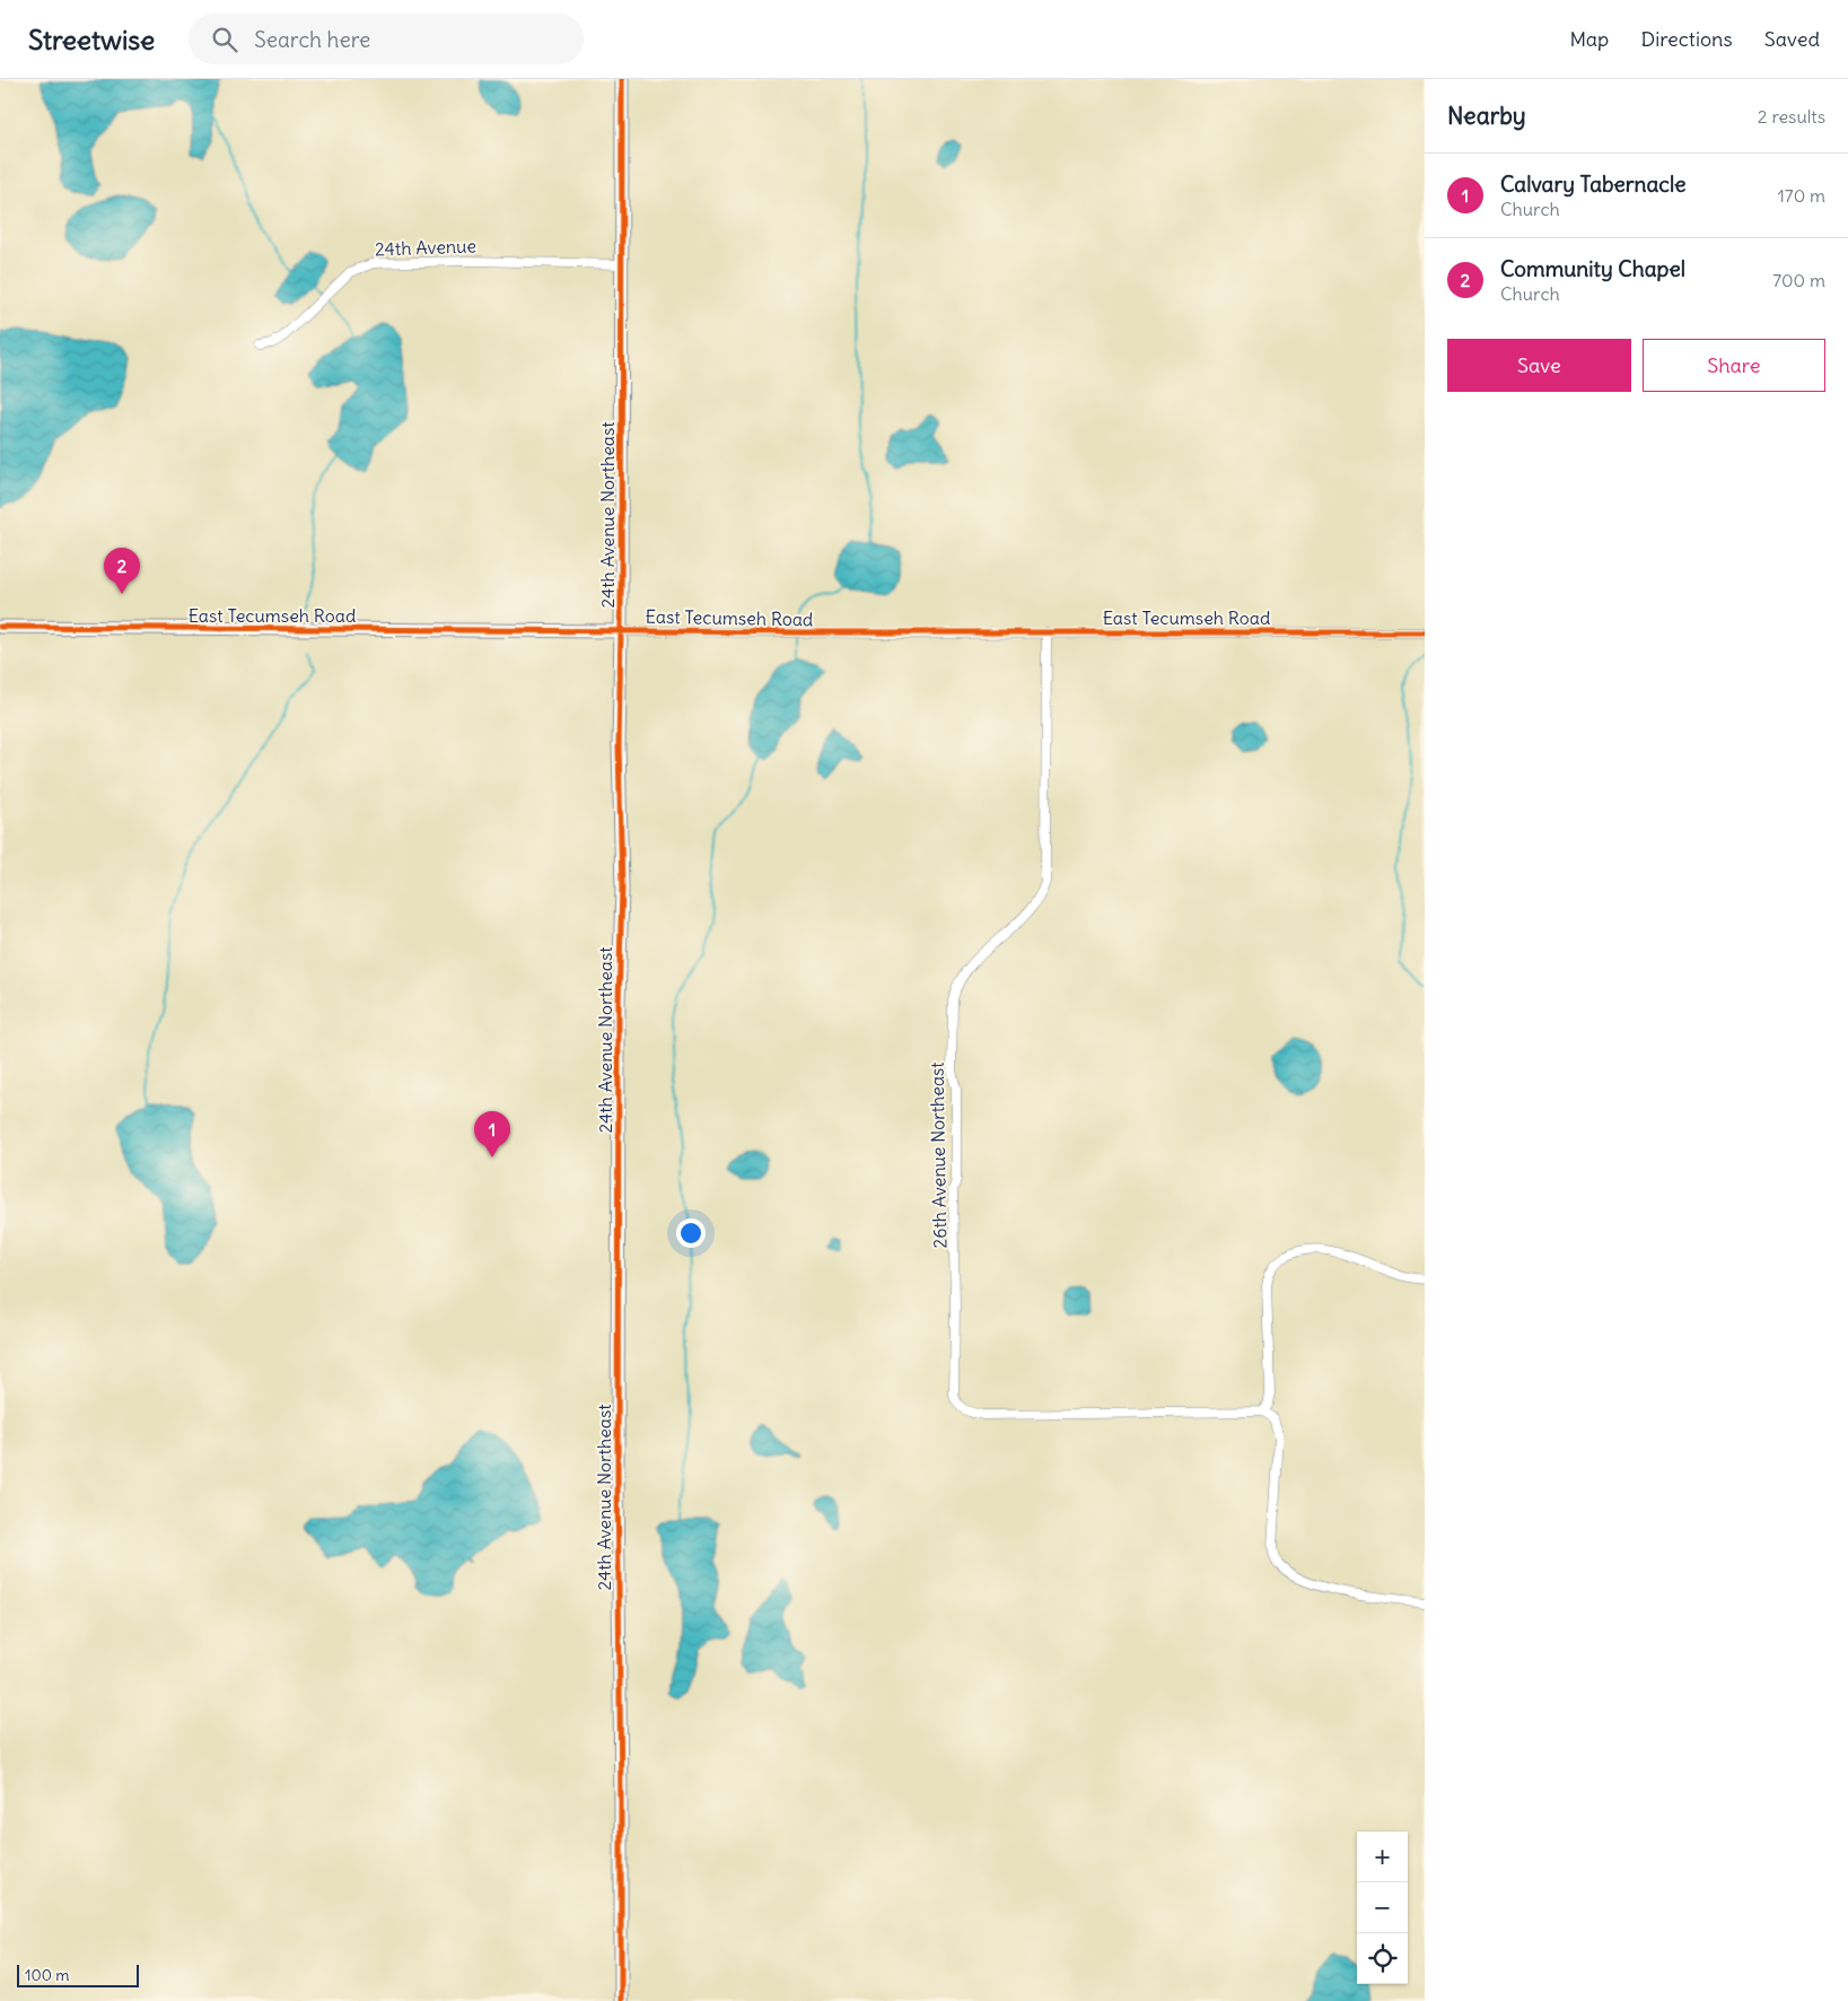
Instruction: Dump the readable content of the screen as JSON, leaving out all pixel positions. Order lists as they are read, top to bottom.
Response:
{
  "streets": {
    "street": [
      "24th Avenue",
      "24th Avenue Northeast",
      "East Tecumseh Road",
      "26th Avenue Northeast"
    ]
  },
  "crossings": [
    ["24th Avenue", "24th Avenue Northeast"],
    ["24th Avenue Northeast", "East Tecumseh Road"],
    ["East Tecumseh Road", "26th Avenue Northeast"]
  ],
  "scale_bar": "100 m",
  "page": {
    "header": "Streetwise",
    "search": "Search here",
    "nav": ["Map", "Directions", "Saved"],
    "heading": ["Nearby", "2 results"],
    "list": [
      {
        "mark": "1",
        "name": "Calvary Tabernacle",
        "note": "Church",
        "value": "170 m"
      },
      {
        "mark": "2",
        "name": "Community Chapel",
        "note": "Church",
        "value": "700 m"
      }
    ],
    "buttons": ["Save", "Share"],
    "pins": ["2", "1"],
    "map_buttons": ["+", "−"],
    "scale": "100 m"
  }
}
